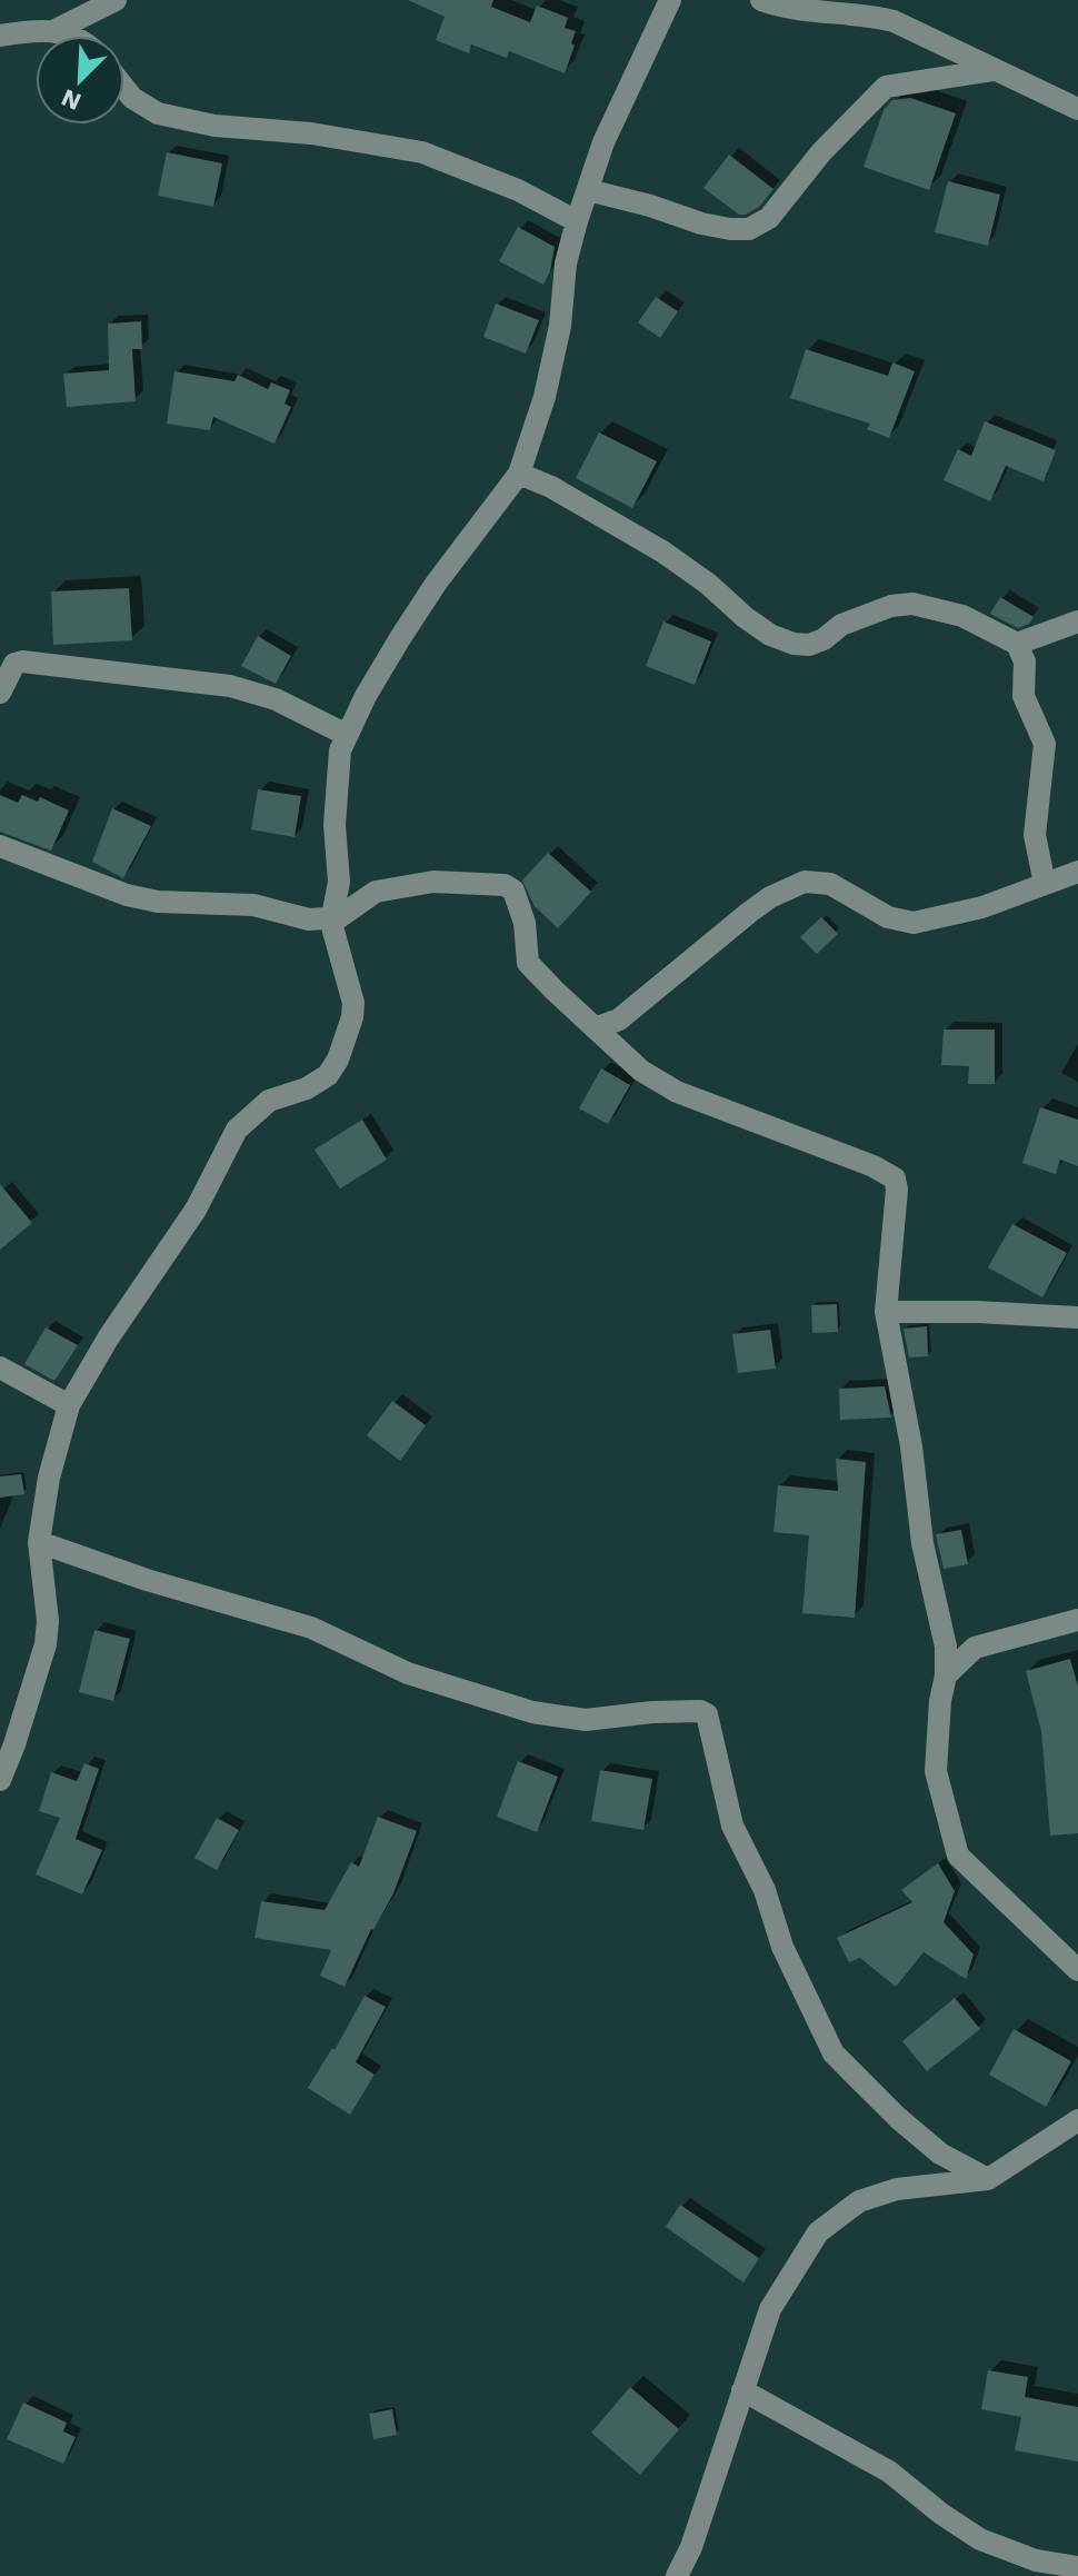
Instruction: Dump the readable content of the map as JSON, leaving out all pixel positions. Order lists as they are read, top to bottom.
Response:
{
  "north": "bottom left"
}
